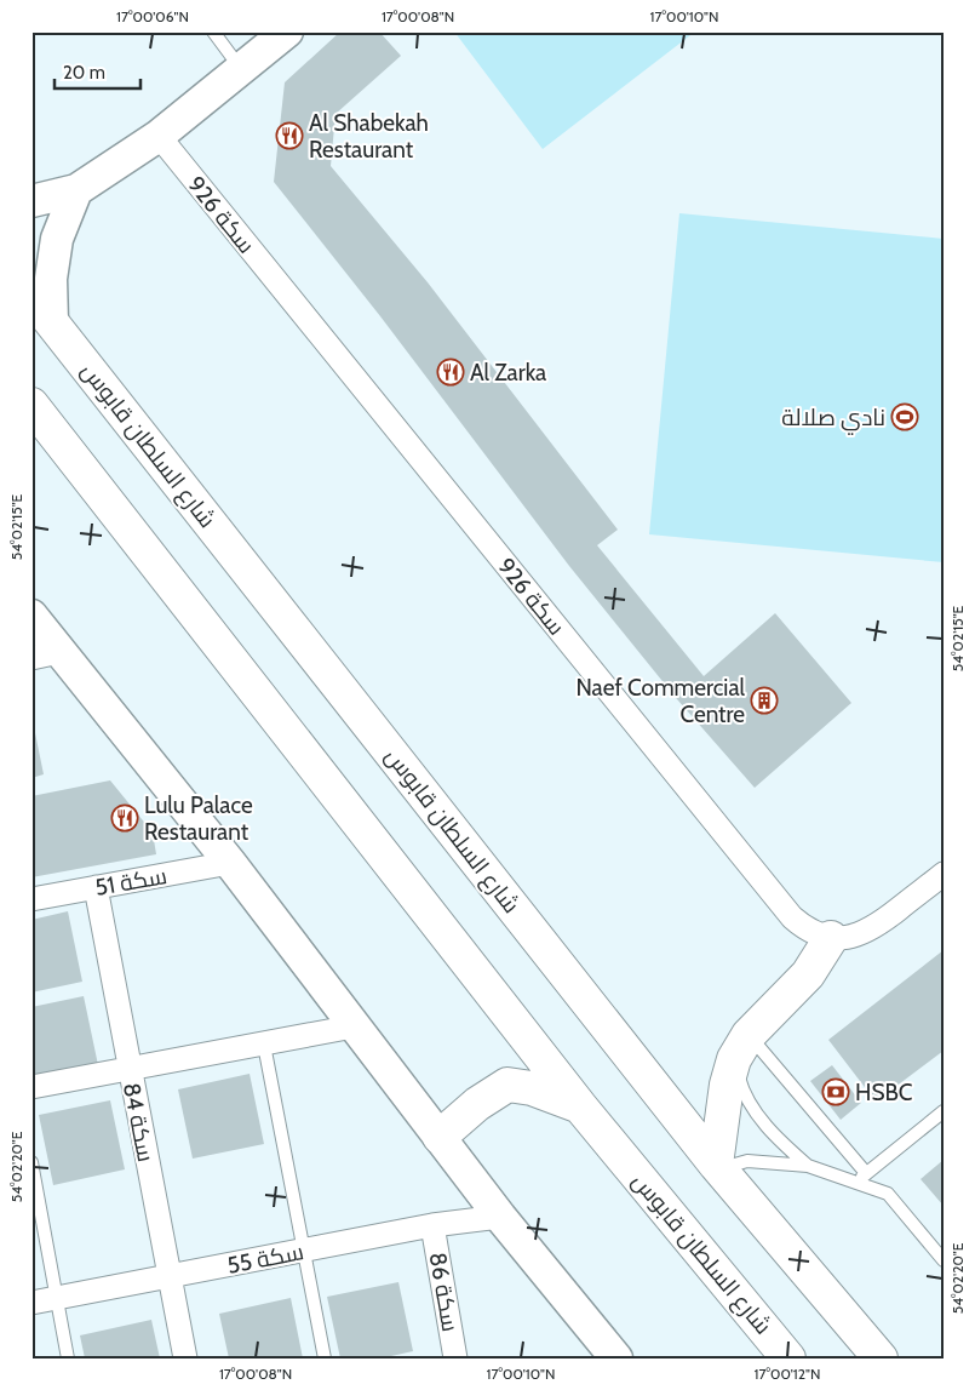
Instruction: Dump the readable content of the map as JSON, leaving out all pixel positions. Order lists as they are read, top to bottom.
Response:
{
  "streets": {
    "highway": ["شارع السلطان قابوس"],
    "street": [
      "سكة 926",
      "سكة 51",
      "سكة 84",
      "سكة 55",
      "سكة 86"
    ]
  },
  "crossings": [
    ["سكة 51", "سكة 84"],
    ["سكة 84", "سكة 55"],
    ["سكة 55", "سكة 86"]
  ],
  "places": {
    "restaurant": ["Al Shabekah Restaurant", "Al Zarka", "Lulu Palace Restaurant"],
    "sports": ["نادي صلالة"],
    "building": ["Naef Commercial Centre"],
    "bank": ["HSBC"]
  },
  "scale_bar": "20 m",
  "coordinates": [
    "17°00'06\"N",
    "17°00'08\"N",
    "17°00'10\"N",
    "54°02'15\"E",
    "54°02'20\"E",
    "17°00'12\"N"
  ]
}
